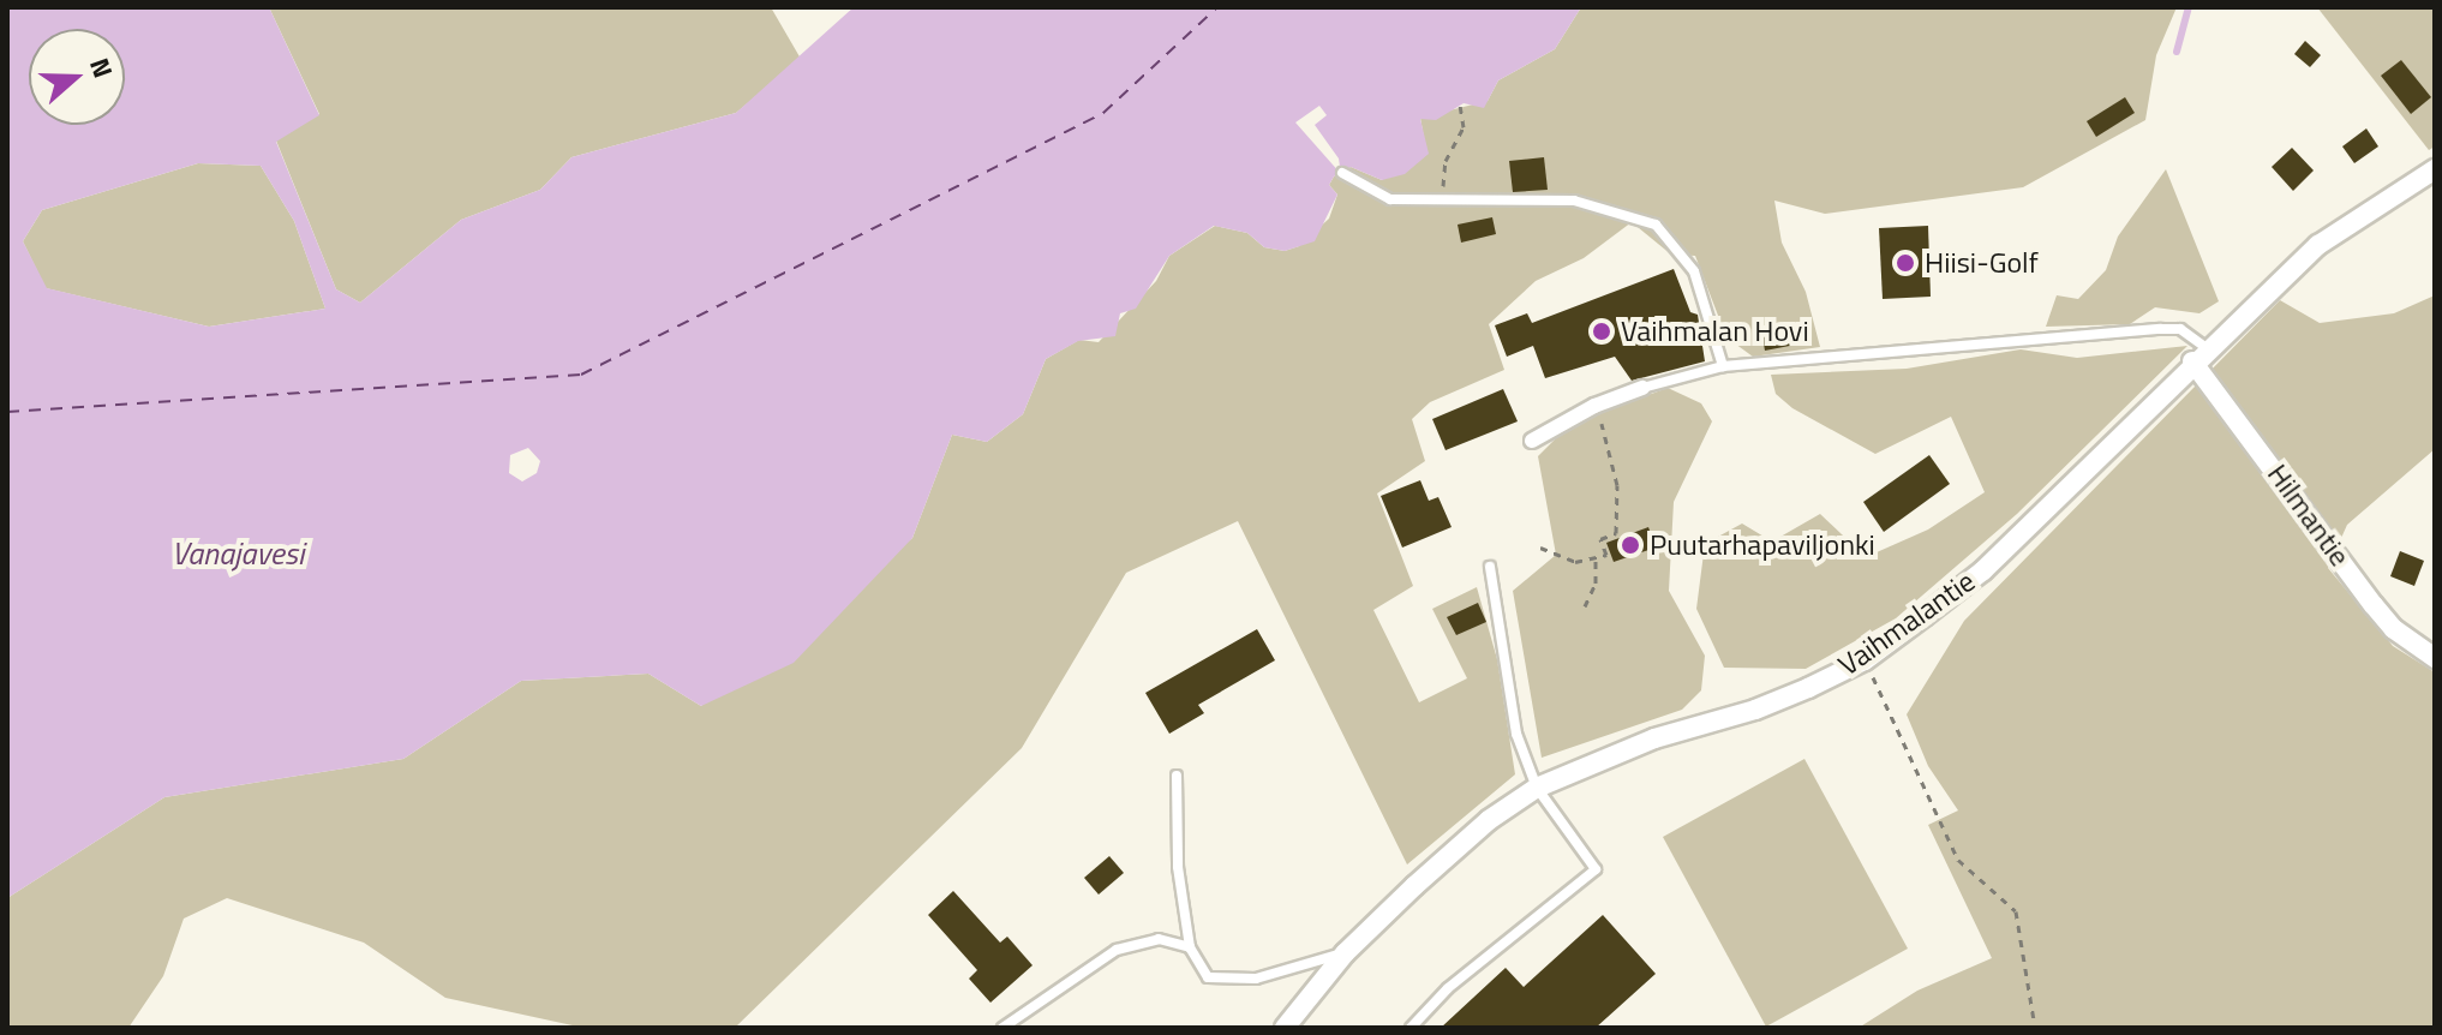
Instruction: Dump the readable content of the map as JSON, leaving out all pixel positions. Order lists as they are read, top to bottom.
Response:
{
  "streets": {
    "street": ["Hilmantie", "Vaihmalantie"]
  },
  "crossings": [
    ["Hilmantie", "Vaihmalantie"]
  ],
  "water": ["Vanajavesi"],
  "places": ["Hiisi-Golf", "Vaihmalan Hovi", "Puutarhapaviljonki"],
  "north": "right"
}
